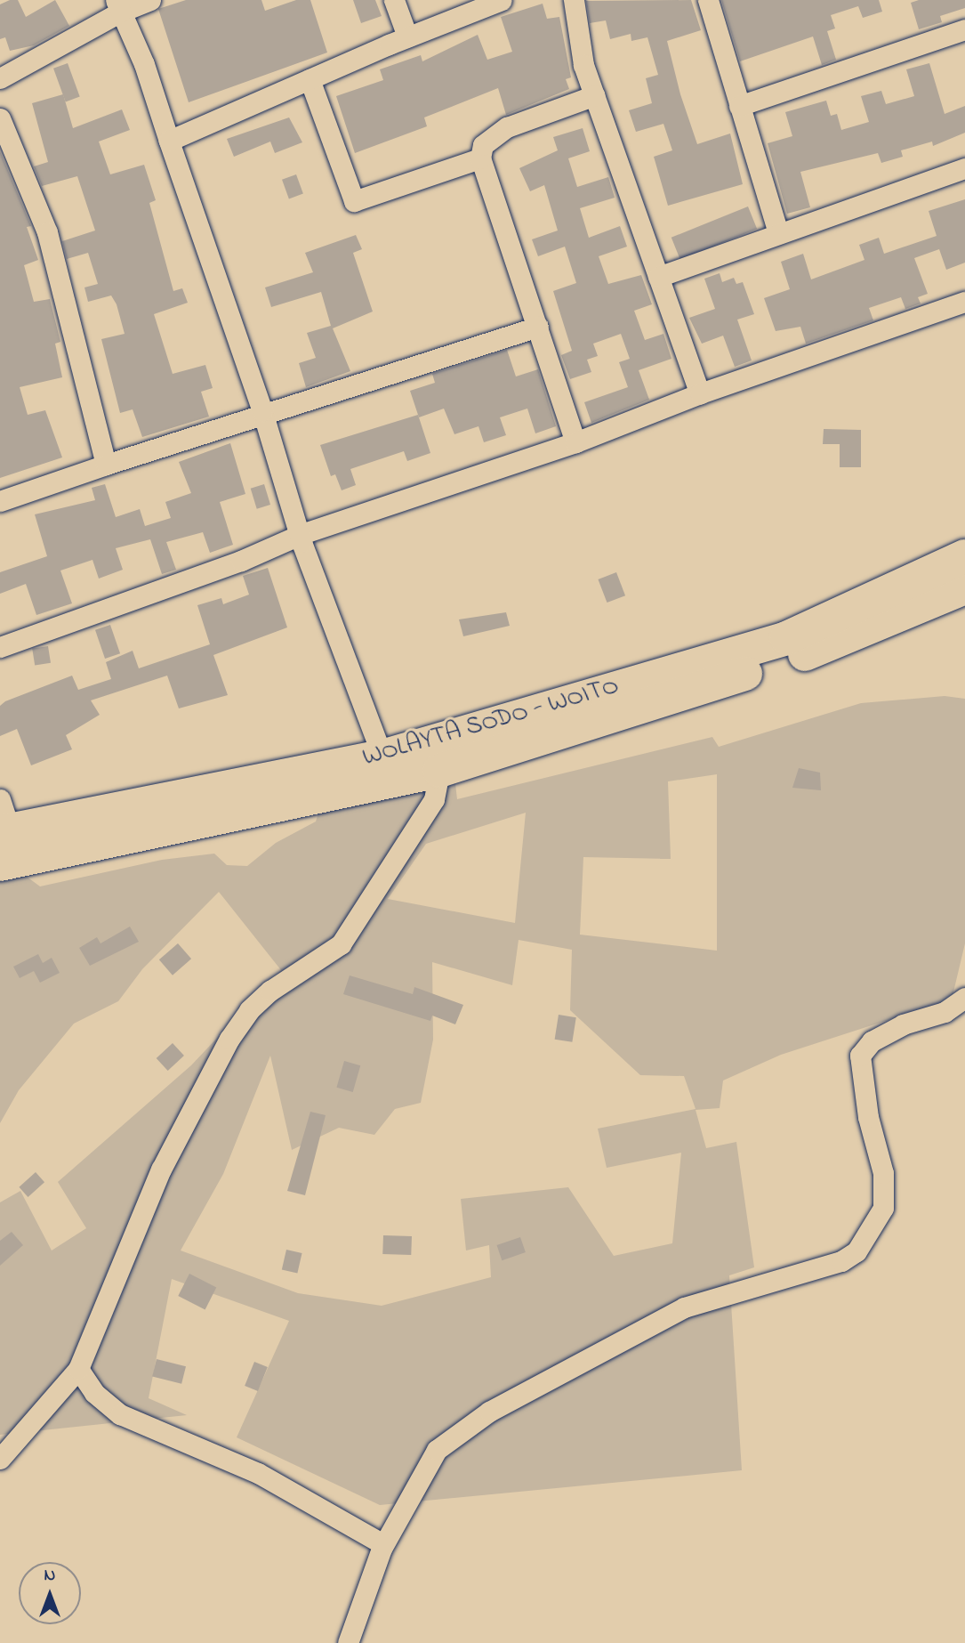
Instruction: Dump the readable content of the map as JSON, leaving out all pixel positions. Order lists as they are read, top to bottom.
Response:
{
  "streets": {
    "highway": ["WOLAYTA SODO - WOITO"]
  },
  "north": "top"
}
